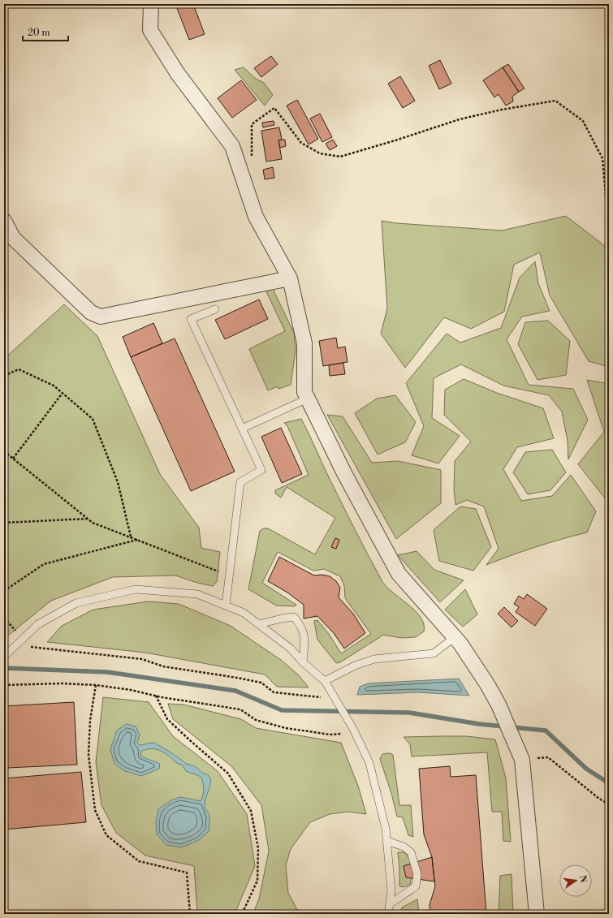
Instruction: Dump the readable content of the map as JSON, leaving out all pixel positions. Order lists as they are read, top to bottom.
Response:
{
  "scale_bar": "20 m",
  "north": "right"
}
